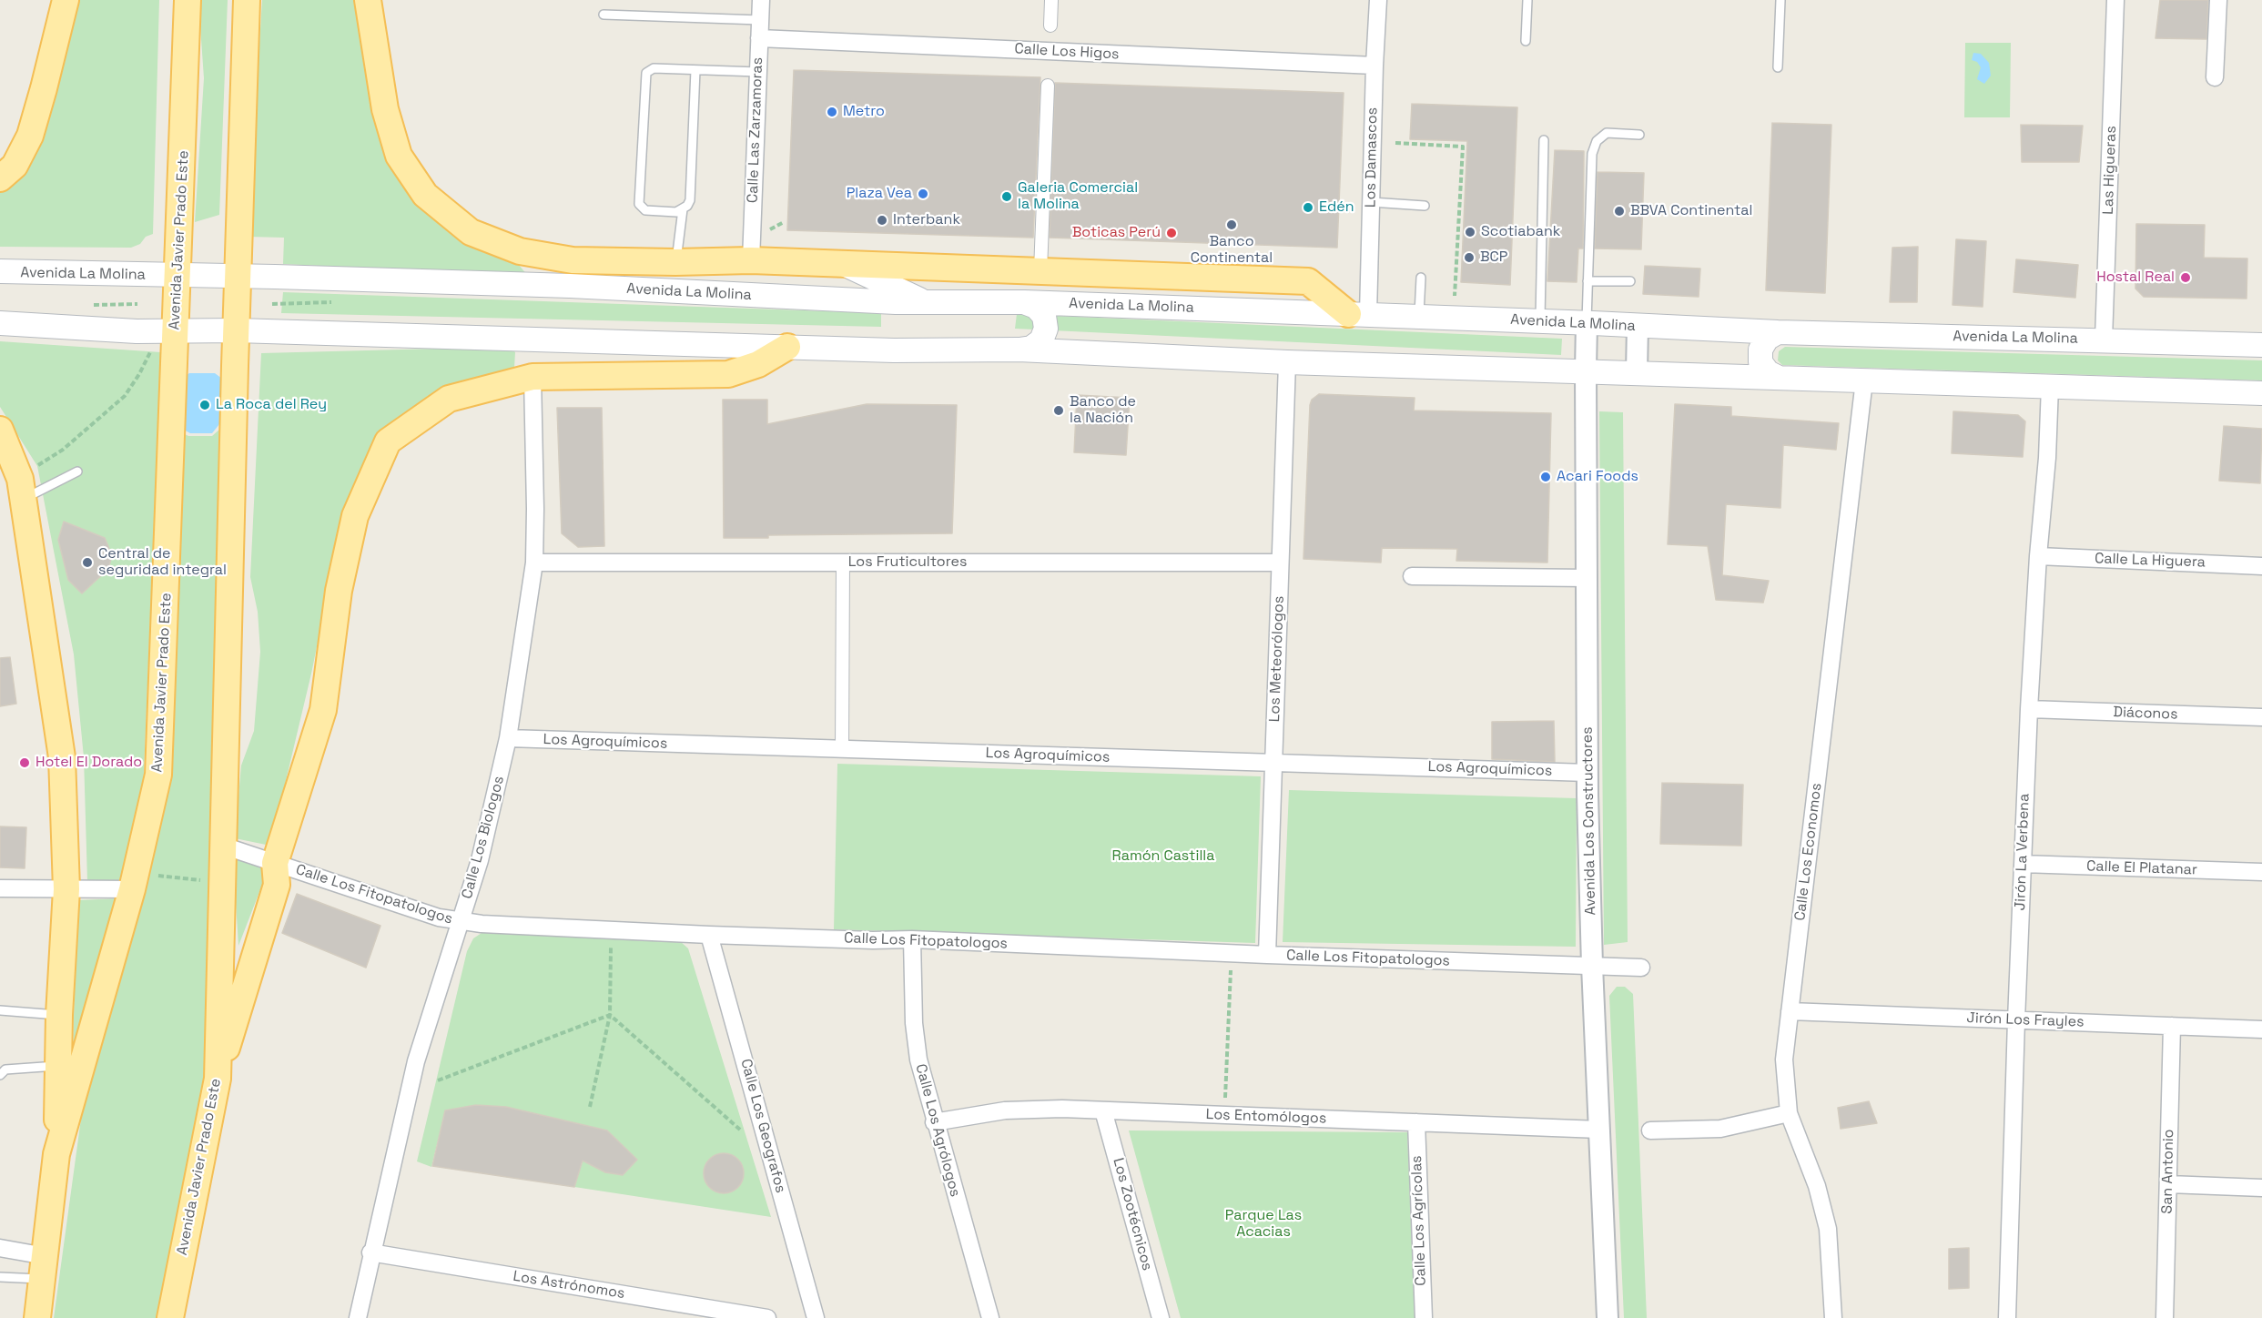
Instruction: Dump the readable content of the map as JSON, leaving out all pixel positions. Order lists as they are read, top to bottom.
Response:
{
  "streets": {
    "main road": ["Avenida Javier Prado Este", "Avenida La Molina"],
    "street": [
      "Calle Los Higos",
      "Calle Las Zarzamoras",
      "Los Damascos",
      "Las Higueras",
      "Calle La Higuera",
      "Los Fruticultores",
      "Los Meteorólogos",
      "Diáconos",
      "Los Agroquímicos",
      "Avenida Los Constructores",
      "Calle Los Biologos",
      "Calle Los Economos",
      "Jirón La Verbena",
      "Calle El Platanar",
      "Calle Los Fitopatologos",
      "Jirón Los Frayles",
      "Los Entomólogos",
      "Calle Los Geografos",
      "Calle Los Agrólogos",
      "San Antonio",
      "Los Zootécnicos",
      "Calle Los Agrícolas",
      "Los Astrónomos"
    ]
  },
  "crossings": [
    ["Calle Los Higos", "Calle Las Zarzamoras"],
    ["Calle Los Higos", "Los Damascos"],
    ["Los Damascos", "Avenida La Molina"],
    ["Las Higueras", "Avenida La Molina"],
    ["Avenida Javier Prado Este", "Avenida La Molina"],
    ["Avenida Javier Prado Este", "Calle Los Fitopatologos"],
    ["Avenida La Molina", "Avenida Los Constructores"],
    ["Calle La Higuera", "Jirón La Verbena"],
    ["Los Fruticultores", "Los Meteorólogos"],
    ["Los Fruticultores", "Calle Los Biologos"],
    ["Los Meteorólogos", "Los Agroquímicos"],
    ["Los Meteorólogos", "Calle Los Fitopatologos"],
    ["Diáconos", "Jirón La Verbena"],
    ["Los Agroquímicos", "Avenida Los Constructores"],
    ["Los Agroquímicos", "Calle Los Biologos"],
    ["Avenida Los Constructores", "Calle Los Fitopatologos"],
    ["Avenida Los Constructores", "Los Entomólogos"],
    ["Calle Los Biologos", "Calle Los Fitopatologos"],
    ["Calle Los Biologos", "Los Astrónomos"],
    ["Calle Los Economos", "Jirón Los Frayles"],
    ["Jirón La Verbena", "Calle El Platanar"],
    ["Jirón La Verbena", "Jirón Los Frayles"],
    ["Calle Los Fitopatologos", "Calle Los Geografos"],
    ["Calle Los Fitopatologos", "Calle Los Agrólogos"],
    ["Jirón Los Frayles", "San Antonio"],
    ["Los Entomólogos", "Calle Los Agrólogos"],
    ["Los Entomólogos", "Los Zootécnicos"],
    ["Los Entomólogos", "Calle Los Agrícolas"]
  ],
  "parks": ["Ramón Castilla", "Parque Las Acacias"],
  "places": [
    "Metro",
    "Plaza Vea",
    "Galeria Comercial la Molina",
    "Edén",
    "BBVA Continental",
    "Interbank",
    "Banco Continental",
    "Scotiabank",
    "Boticas Perú",
    "BCP",
    "Hostal Real",
    "La Roca del Rey",
    "Banco de la Nación",
    "Acari Foods",
    "Central de seguridad integral",
    "Hotel El Dorado"
  ]
}
